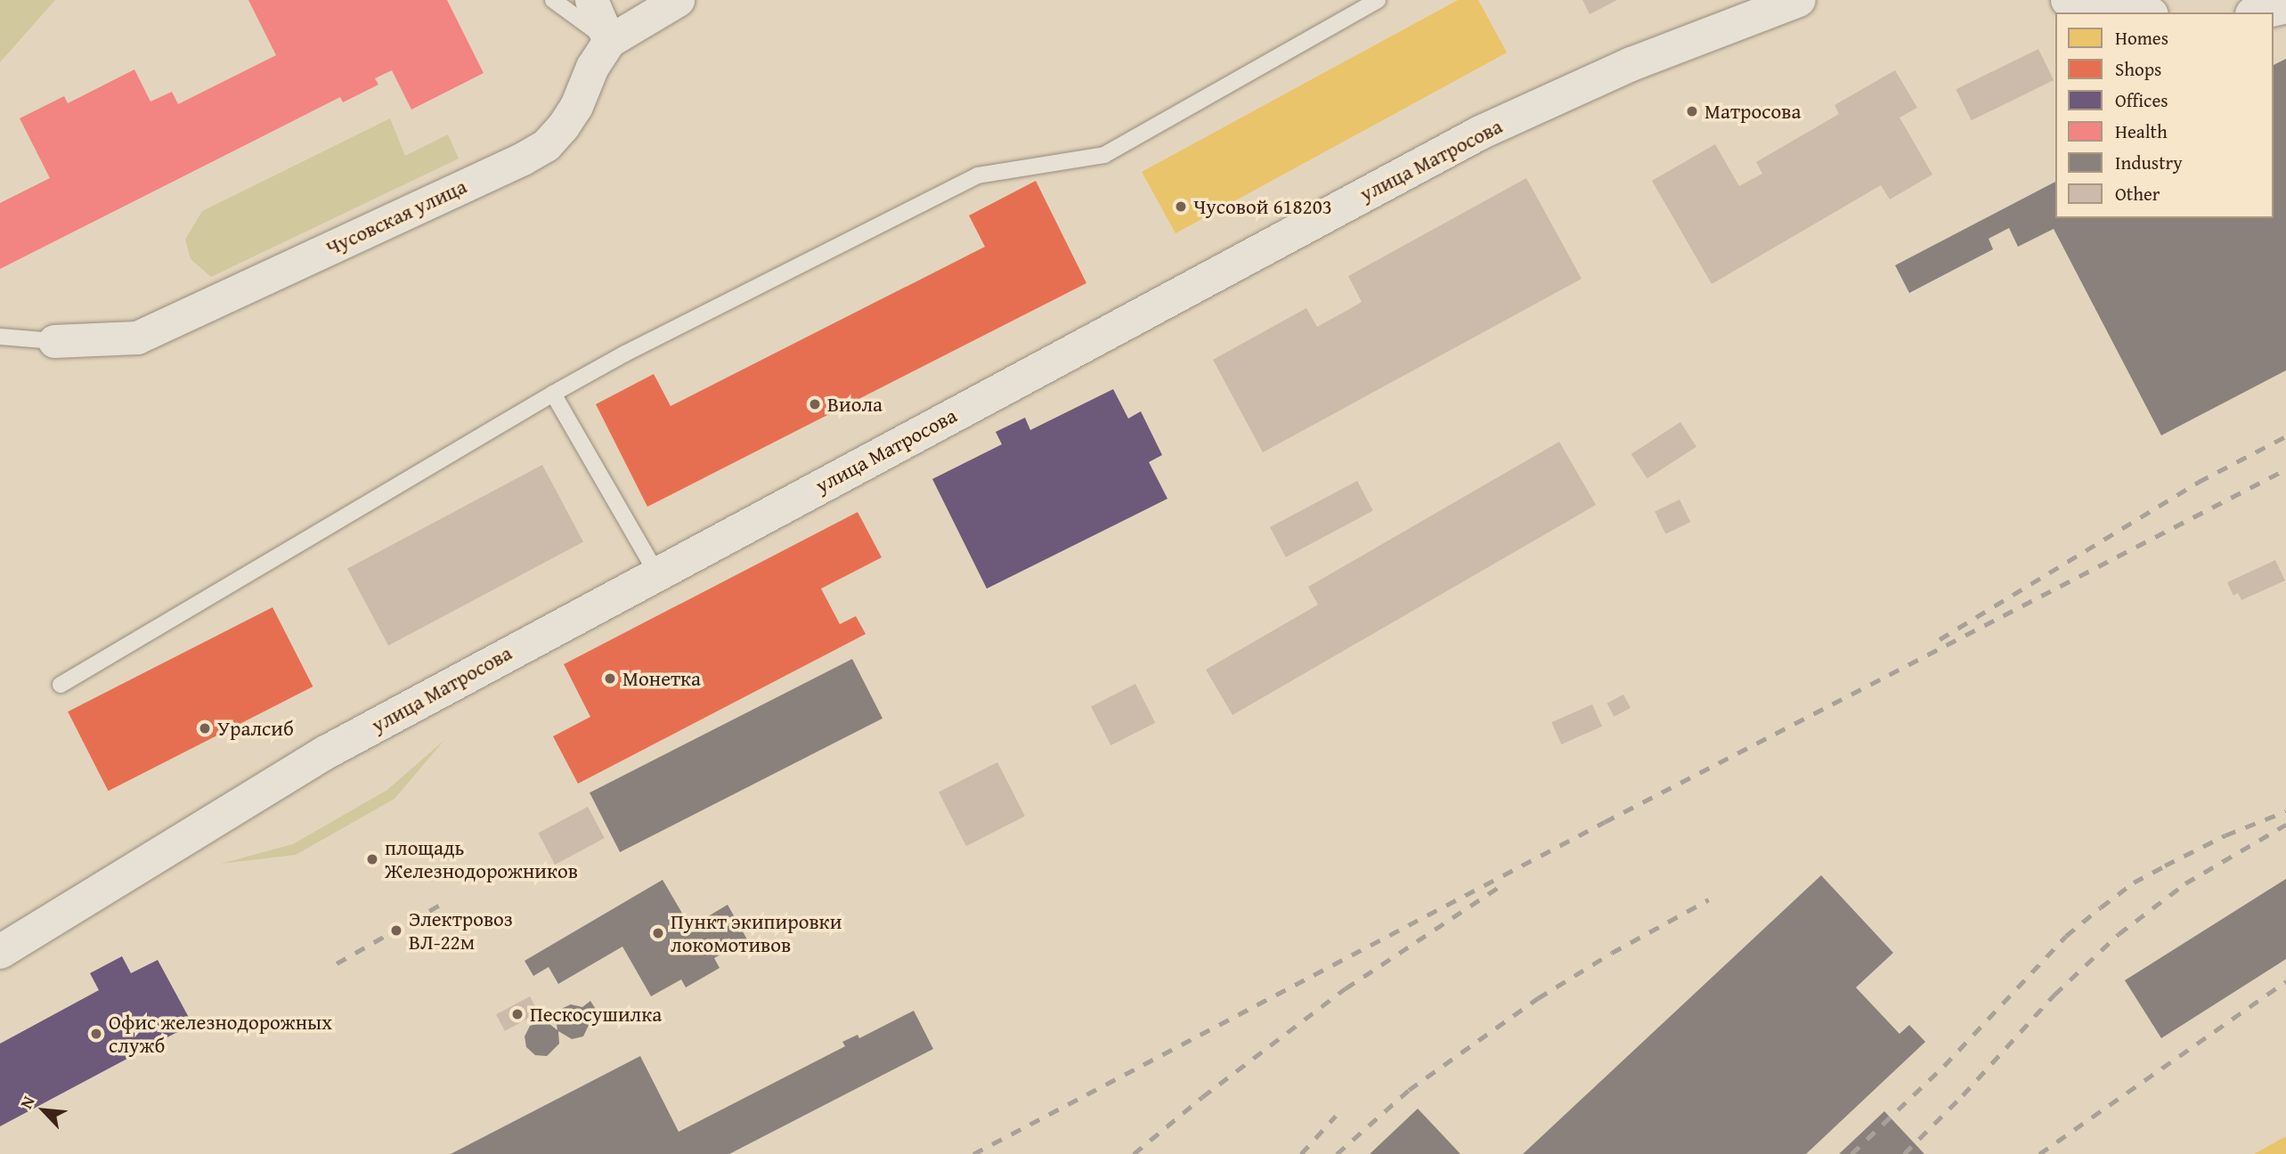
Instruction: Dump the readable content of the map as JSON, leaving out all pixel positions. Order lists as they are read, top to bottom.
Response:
{
  "streets": {
    "street": ["улица Матросова", "Чусовская улица"]
  },
  "places": [
    "Матросова",
    "Чусовой 618203",
    "Виола",
    "Монетка",
    "Уралсиб",
    "площадь Железнодорожников",
    "Электровоз ВЛ-22м",
    "Пункт экипировки локомотивов",
    "Пескосушилка",
    "Офис железнодорожных служб"
  ],
  "legend": [
    "Homes",
    "Shops",
    "Offices",
    "Health",
    "Industry",
    "Other"
  ],
  "north": "top left"
}
